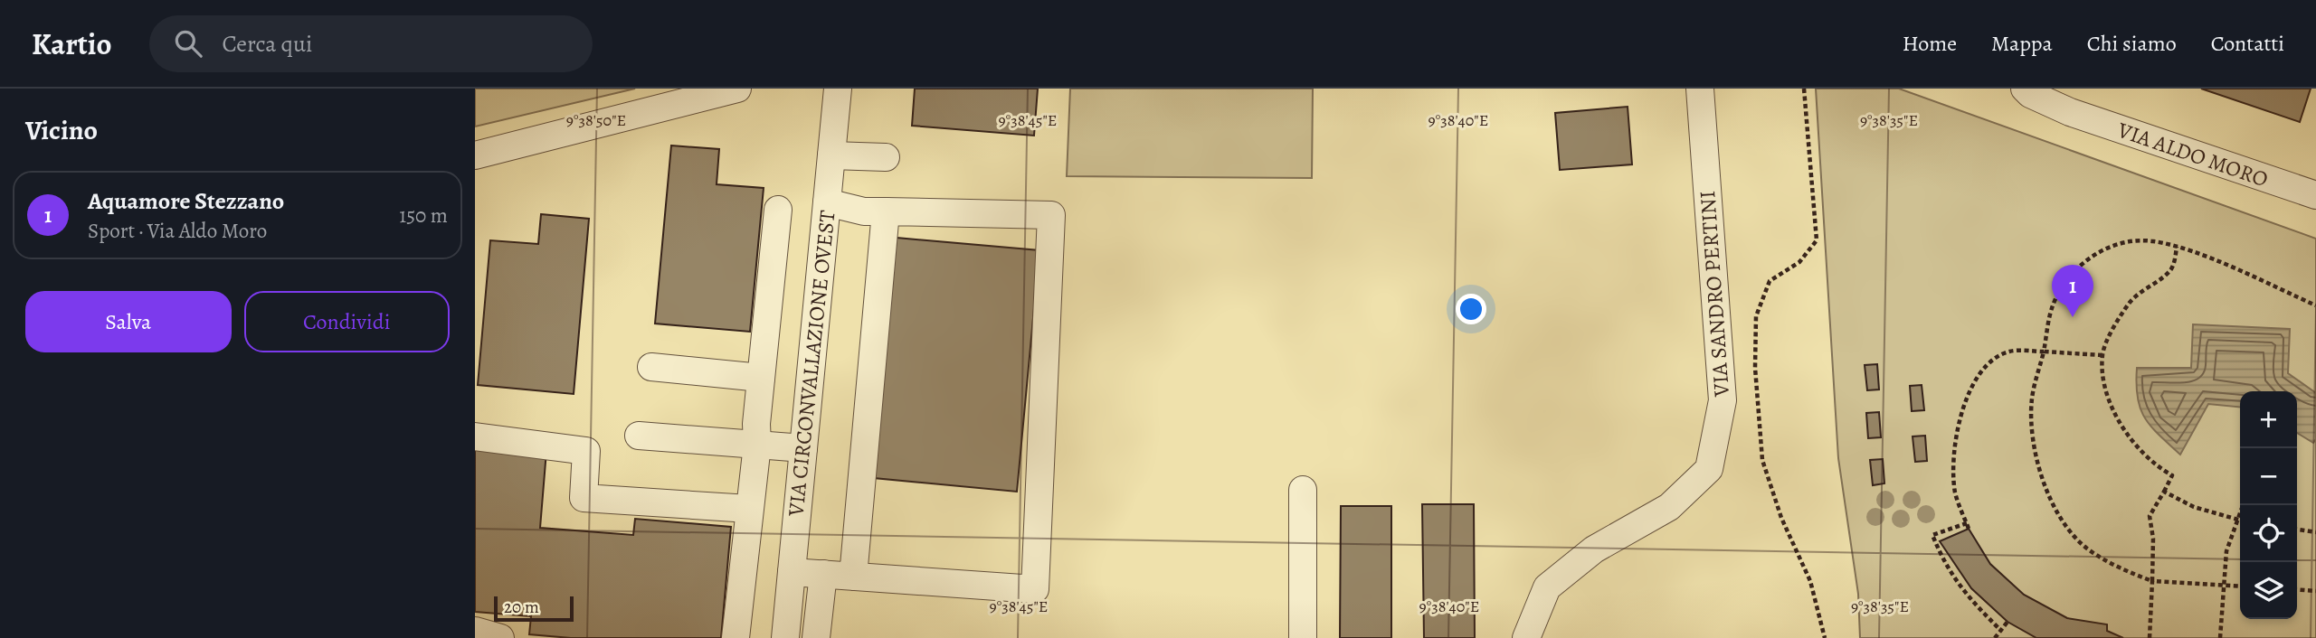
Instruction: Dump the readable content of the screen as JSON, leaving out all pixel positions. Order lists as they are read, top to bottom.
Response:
{
  "streets": {
    "street": ["VIA ALDO MORO", "VIA SANDRO PERTINI", "VIA CIRCONVALLAZIONE OVEST"]
  },
  "scale_bar": "20 m",
  "page": {
    "header": "Kartio",
    "search": "Cerca qui",
    "nav": [
      "Home",
      "Mappa",
      "Chi siamo",
      "Contatti"
    ],
    "heading": "Vicino",
    "list": [
      {
        "mark": "1",
        "name": "Aquamore Stezzano",
        "note": "Sport · Via Aldo Moro",
        "value": "150 m"
      }
    ],
    "pins": "1",
    "buttons": ["Salva", "Condividi"],
    "map_buttons": ["+", "−"],
    "scale": "20 m"
  },
  "coordinates": [
    "9°38'50\"E",
    "9°38'45\"E",
    "9°38'40\"E",
    "9°38'35\"E"
  ]
}
